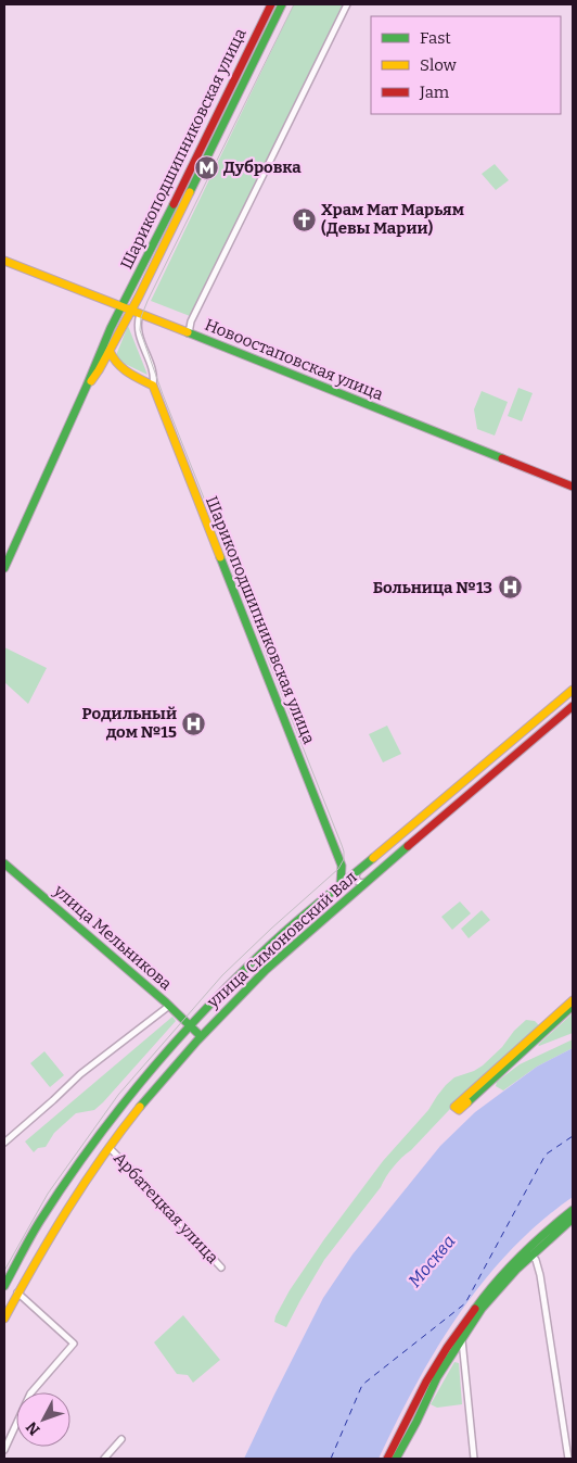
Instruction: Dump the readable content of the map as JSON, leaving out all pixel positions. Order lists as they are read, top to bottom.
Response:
{
  "streets": {
    "main road": [
      "Шарикоподшипниковская улица",
      "Новоостаповская улица",
      "улица Мельникова",
      "улица Симоновский Вал"
    ],
    "street": ["Арбатецкая улица"]
  },
  "crossings": [
    ["Шарикоподшипниковская улица", "Новоостаповская улица"],
    ["улица Мельникова", "улица Симоновский Вал"],
    ["улица Симоновский Вал", "Арбатецкая улица"]
  ],
  "water": ["Москва"],
  "places": {
    "metro station": ["Дубровка"],
    "church": ["Храм Мат Марьям (Девы Марии)"],
    "hospital": ["Больница №13", "Родильный дом №15"]
  },
  "legend": ["Fast", "Slow", "Jam"],
  "north": "bottom left"
}
